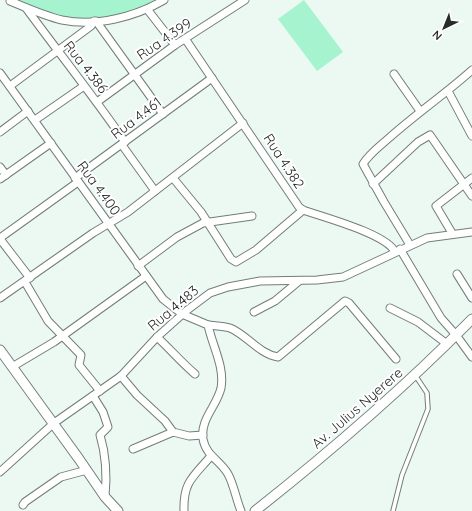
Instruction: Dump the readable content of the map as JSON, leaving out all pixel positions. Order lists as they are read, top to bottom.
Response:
{
  "streets": {
    "main road": ["Av. Julius Nyerere"],
    "street": [
      "Rua 4.399",
      "Rua 4.386",
      "Rua 4.461",
      "Rua 4.382",
      "Rua 4.400",
      "Rua 4.483"
    ]
  },
  "crossings": [
    ["Rua 4.399", "Rua 4.386"],
    ["Rua 4.399", "Rua 4.382"],
    ["Rua 4.386", "Rua 4.461"],
    ["Rua 4.461", "Rua 4.382"],
    ["Rua 4.461", "Rua 4.400"],
    ["Rua 4.382", "Rua 4.483"],
    ["Rua 4.382", "Av. Julius Nyerere"],
    ["Rua 4.400", "Rua 4.483"]
  ],
  "north": "bottom left"
}
